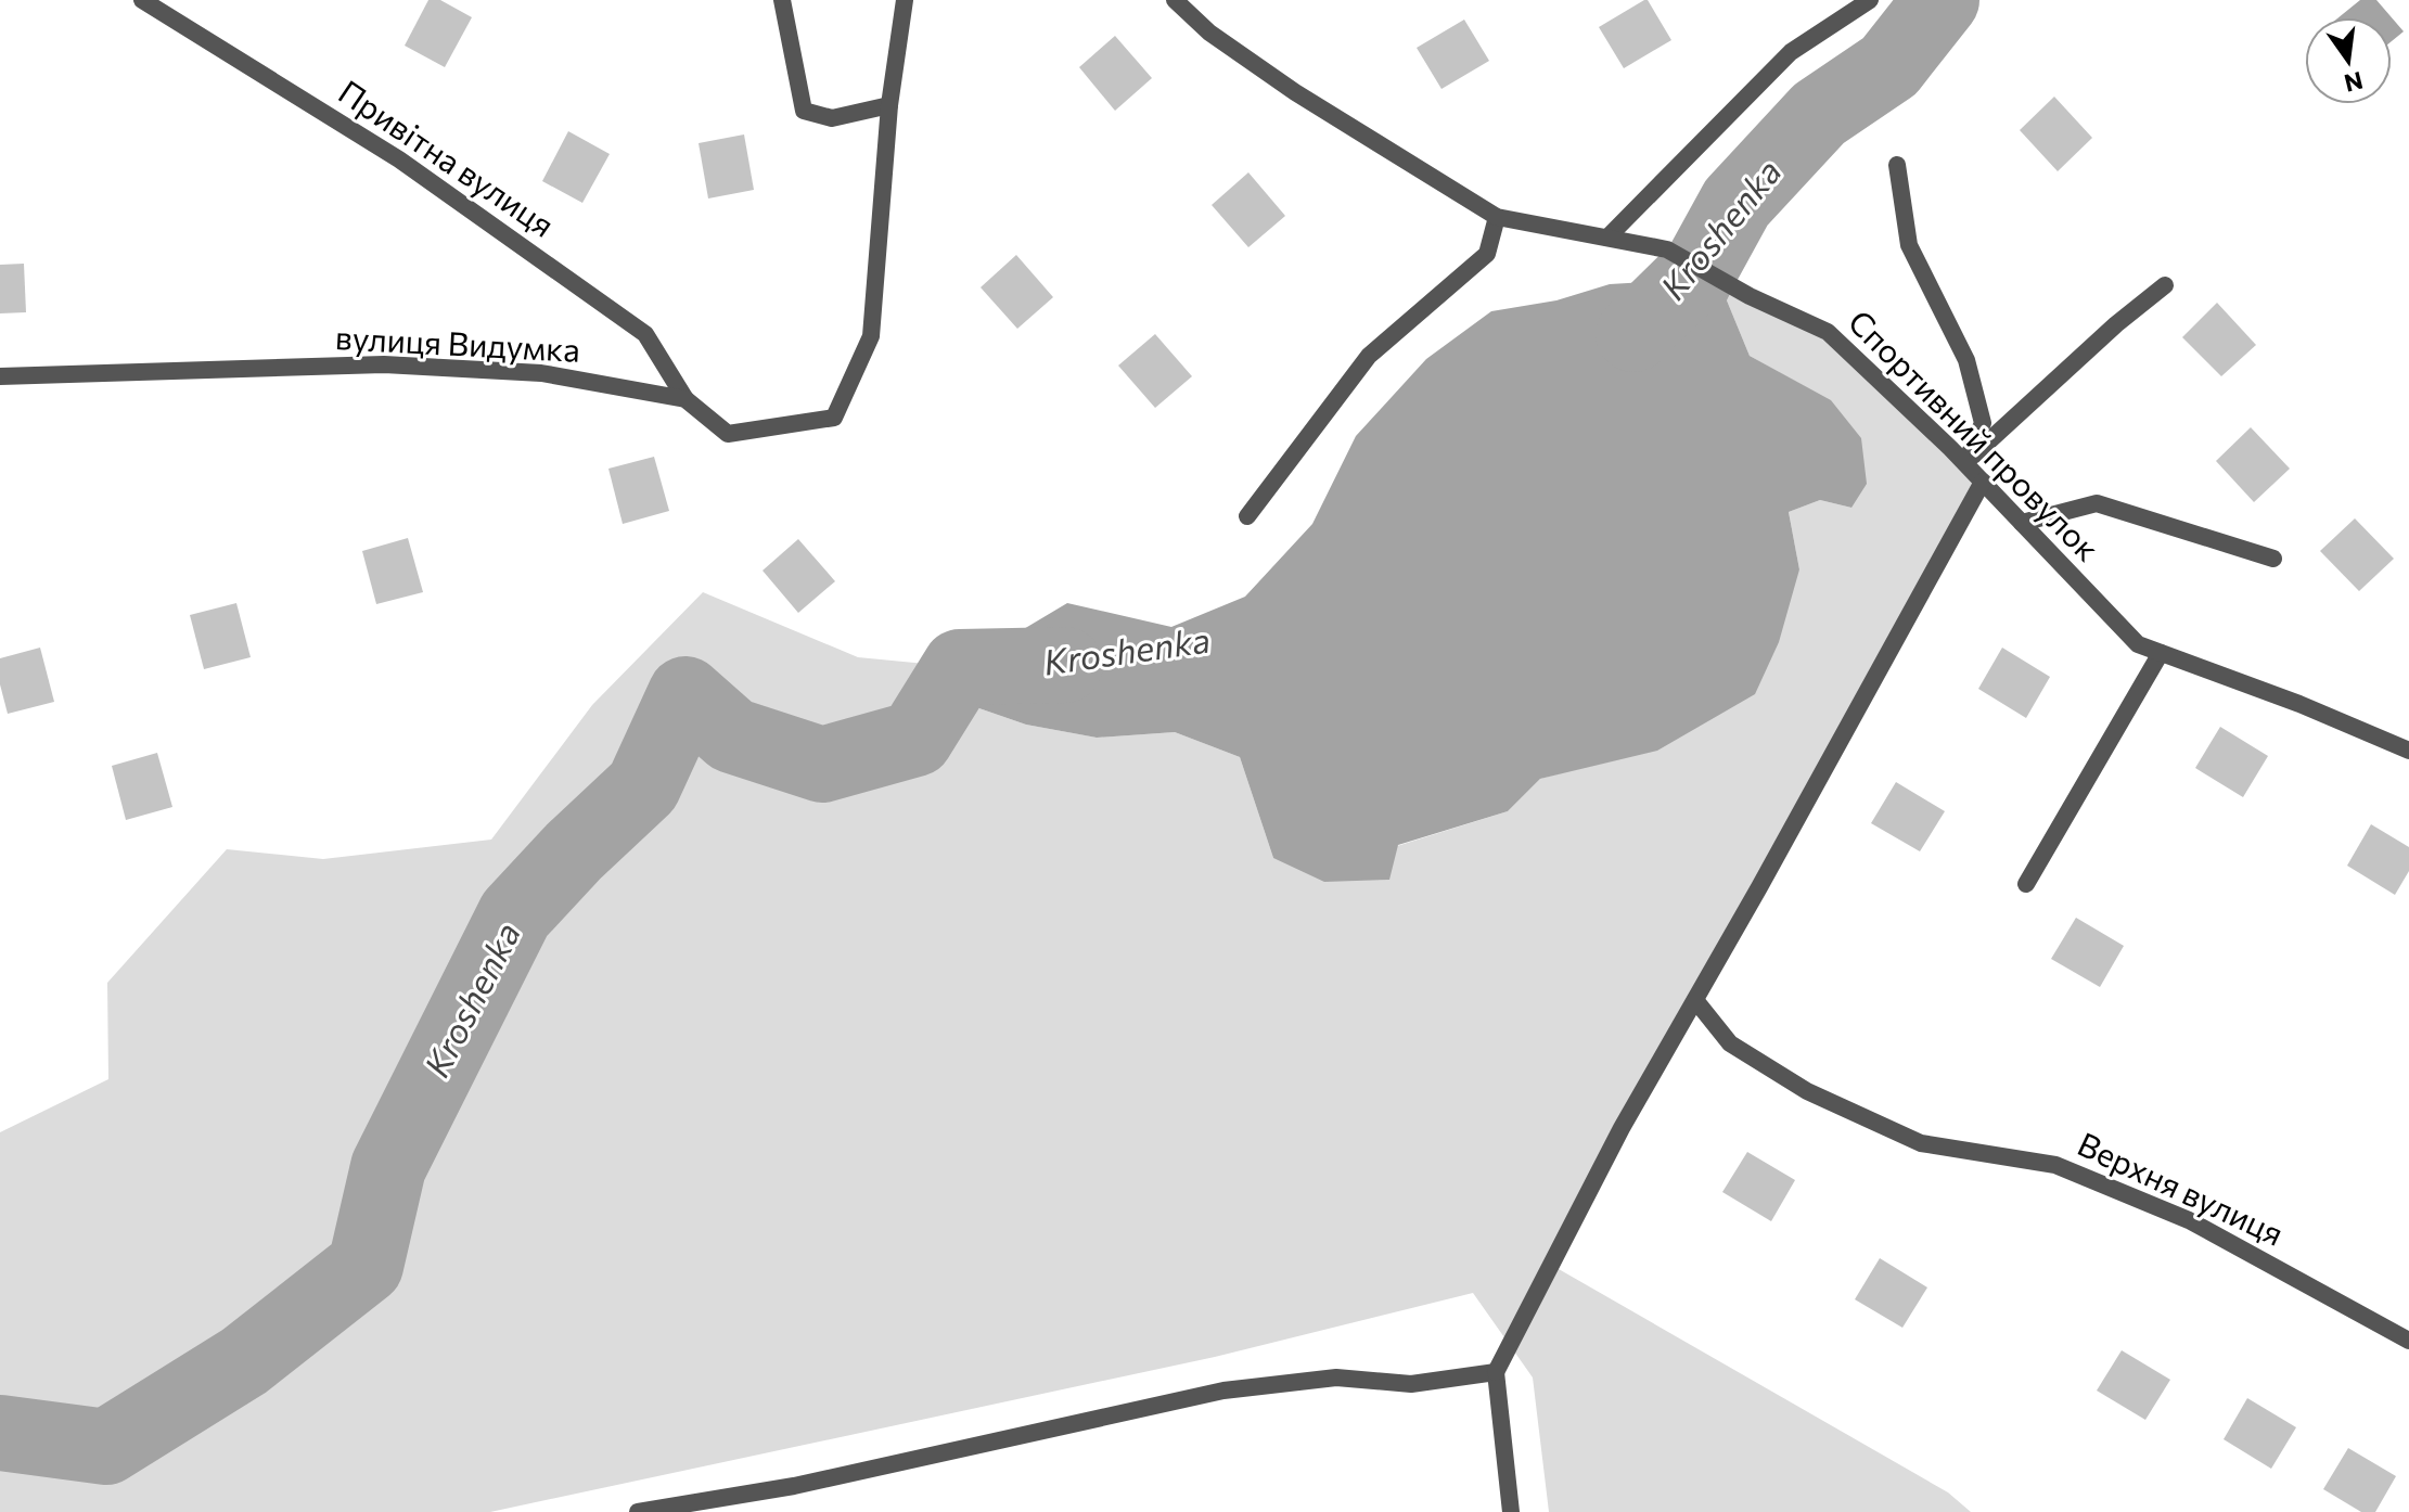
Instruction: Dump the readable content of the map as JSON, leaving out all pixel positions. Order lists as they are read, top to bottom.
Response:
{
  "streets": {
    "street": [
      "Привітна вулиця",
      "вулиця Видумка",
      "Спортивний провулок",
      "Верхня вулиця"
    ]
  },
  "crossings": [
    ["Привітна вулиця", "вулиця Видумка"]
  ],
  "water": ["Kroshenka"],
  "north": "bottom"
}
